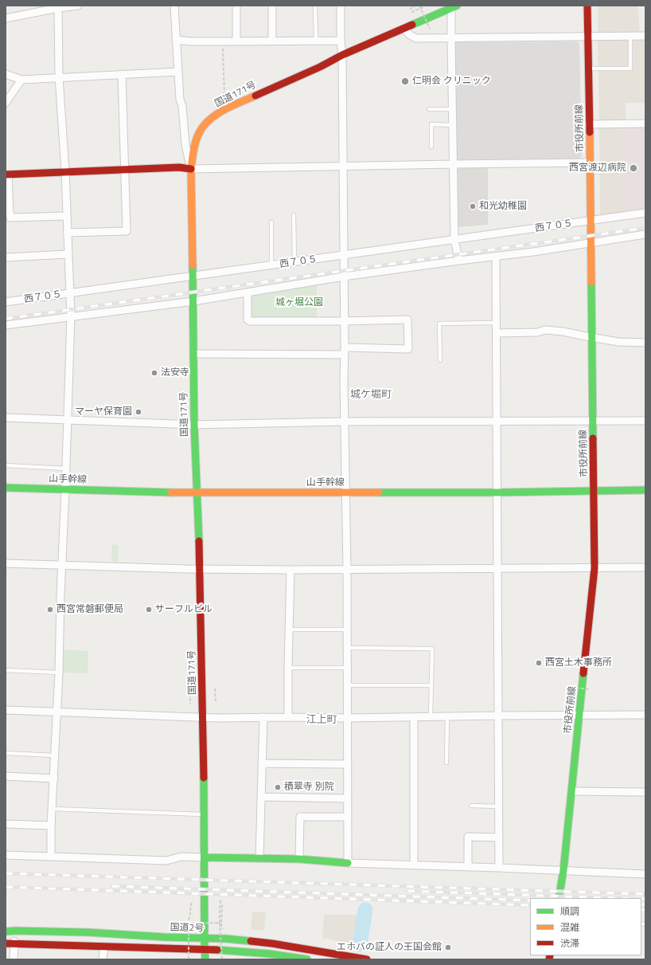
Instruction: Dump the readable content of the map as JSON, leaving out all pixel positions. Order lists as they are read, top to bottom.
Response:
{
  "streets": {
    "main road": [
      "国道171号",
      "市役所前線",
      "山手幹線",
      "国道2号"
    ],
    "street": ["西７０５"]
  },
  "crossings": [
    ["国道171号", "西７０５"],
    ["国道171号", "山手幹線"],
    ["国道171号", "国道2号"],
    ["市役所前線", "西７０５"],
    ["市役所前線", "山手幹線"]
  ],
  "districts": ["城ケ堀町", "江上町"],
  "parks": ["城ヶ堀公園"],
  "places": [
    "仁明会 クリニック",
    "西宮渡辺病院",
    "和光幼稚園",
    "法安寺",
    "マーヤ保育園",
    "西宮常磐郵便局",
    "サーフルビル",
    "西宮土木事務所",
    "積翠寺 別院",
    "エホバの証人の王国会館"
  ],
  "legend": ["順調", "混雑", "渋滞"]
}
